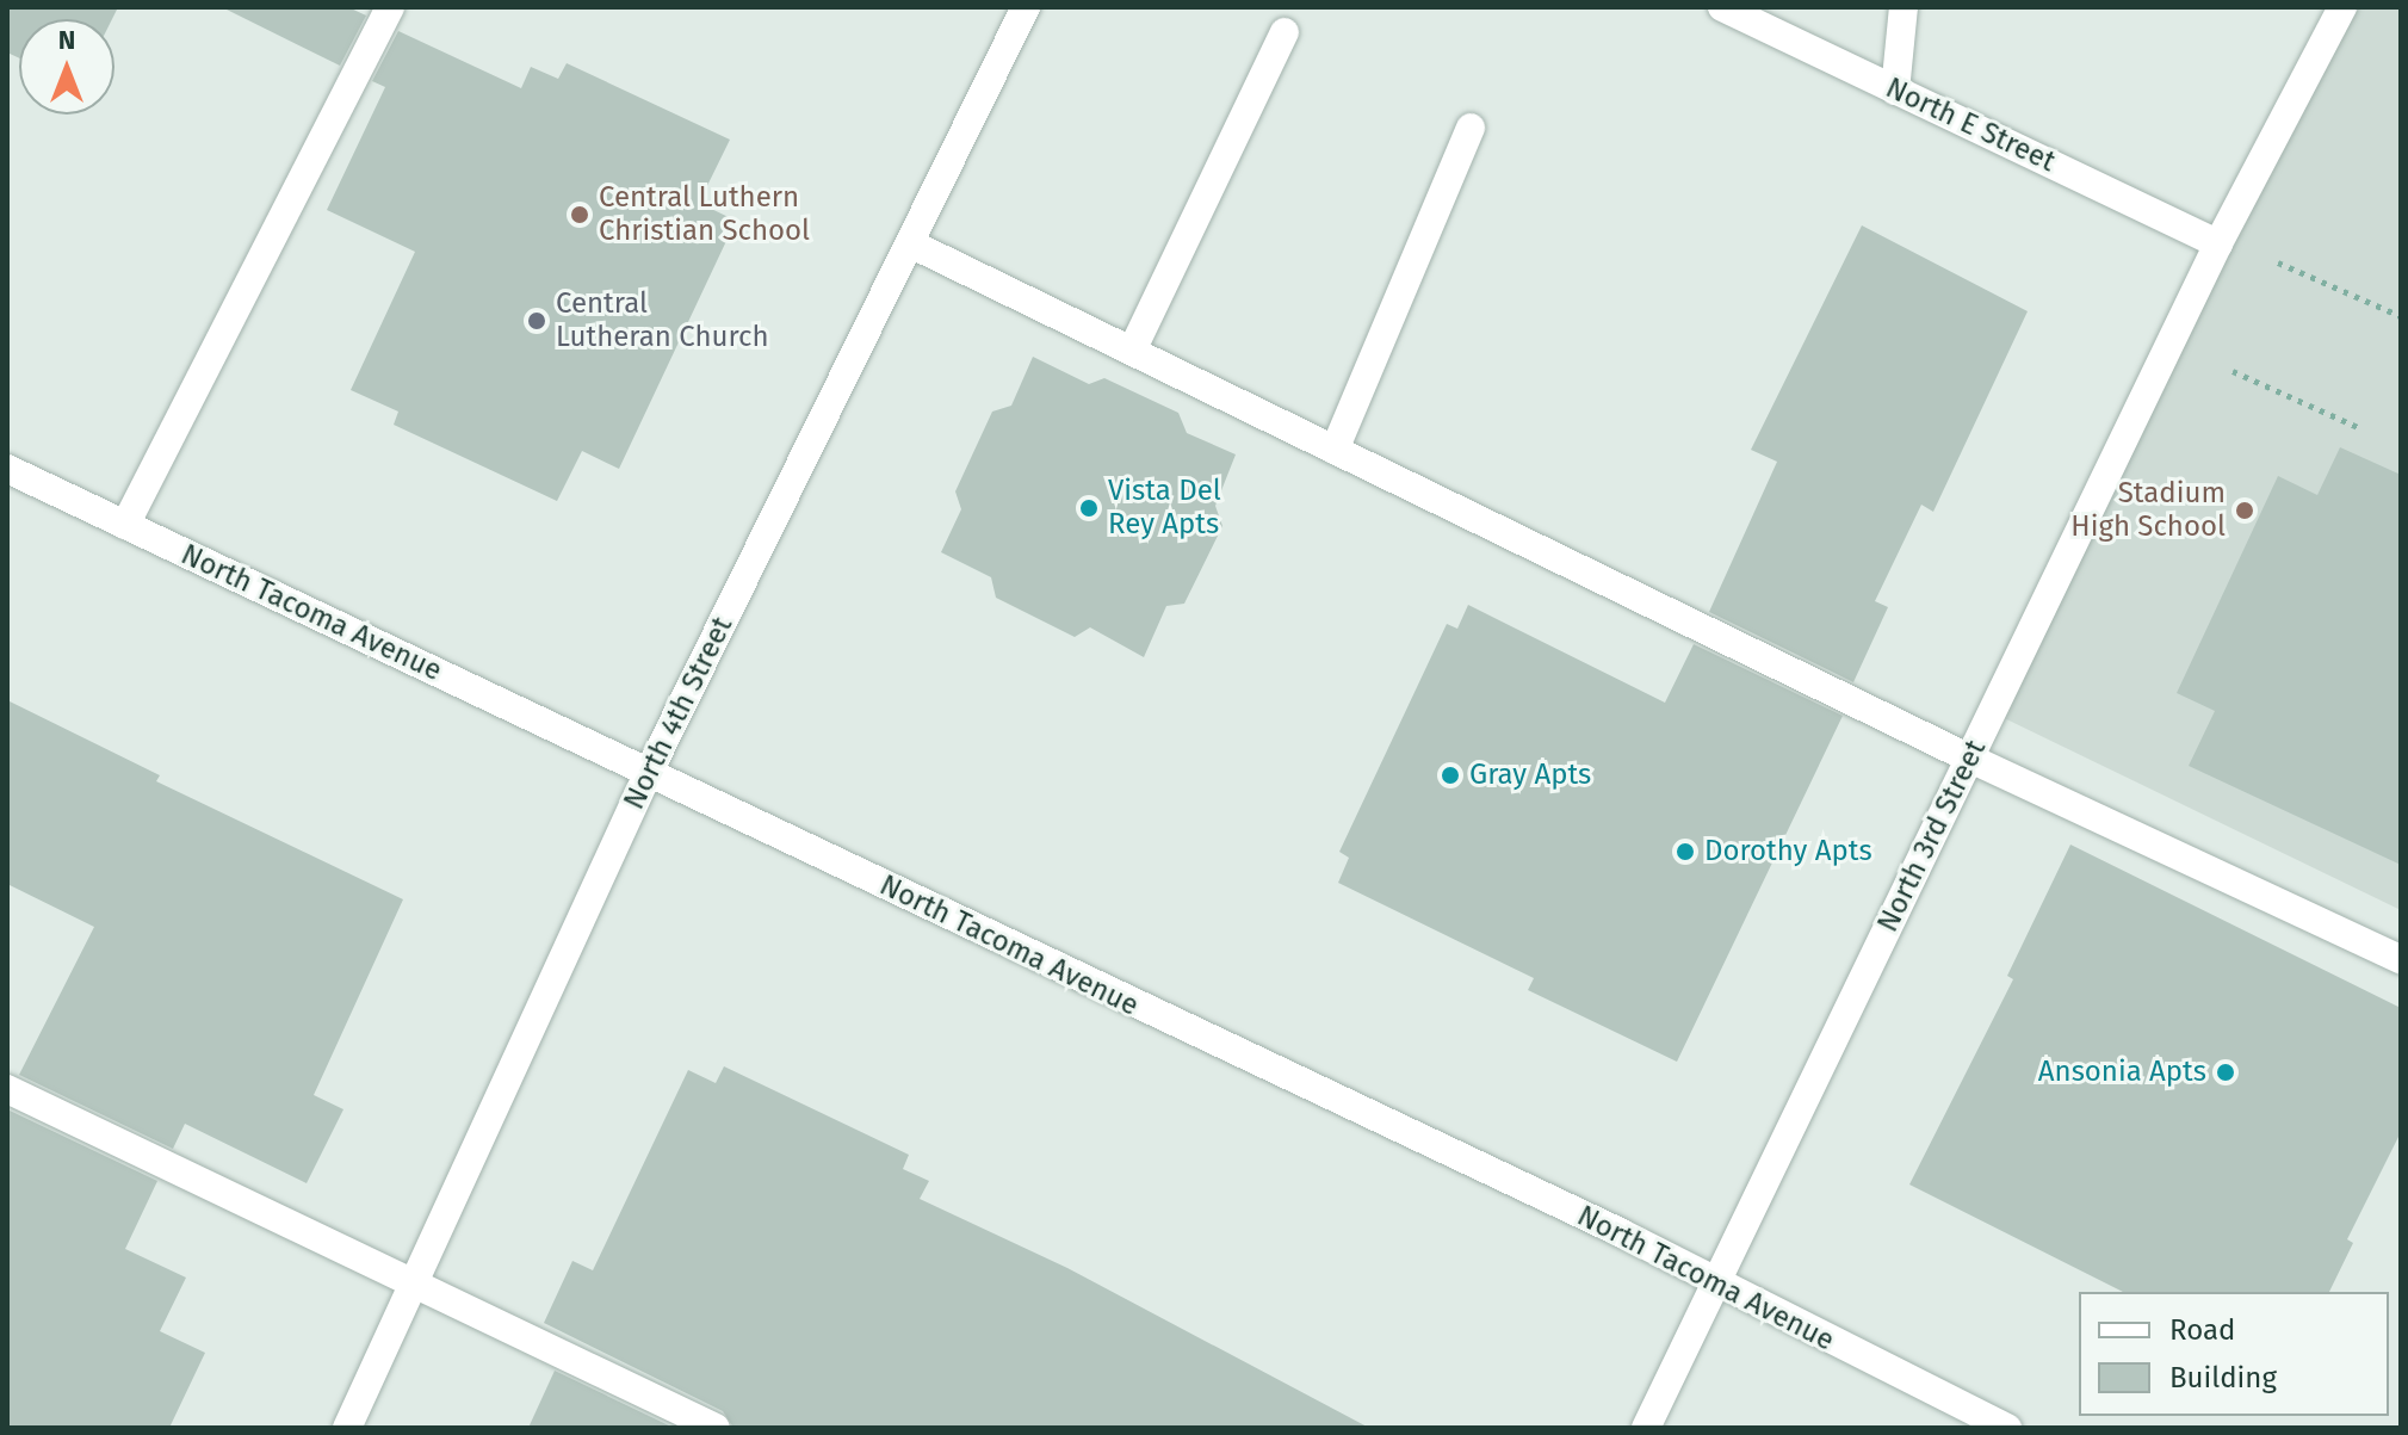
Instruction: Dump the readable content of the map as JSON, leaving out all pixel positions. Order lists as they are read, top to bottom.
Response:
{
  "streets": {
    "street": [
      "North E Street",
      "North Tacoma Avenue",
      "North 4th Street",
      "North 3rd Street"
    ]
  },
  "crossings": [
    ["North E Street", "North 3rd Street"],
    ["North Tacoma Avenue", "North 4th Street"],
    ["North Tacoma Avenue", "North 3rd Street"]
  ],
  "places": [
    "Central Luthern Christian School",
    "Central Lutheran Church",
    "Vista Del Rey Apts",
    "Stadium High School",
    "Gray Apts",
    "Dorothy Apts",
    "Ansonia Apts"
  ],
  "legend": ["Road", "Building"],
  "north": "top"
}
